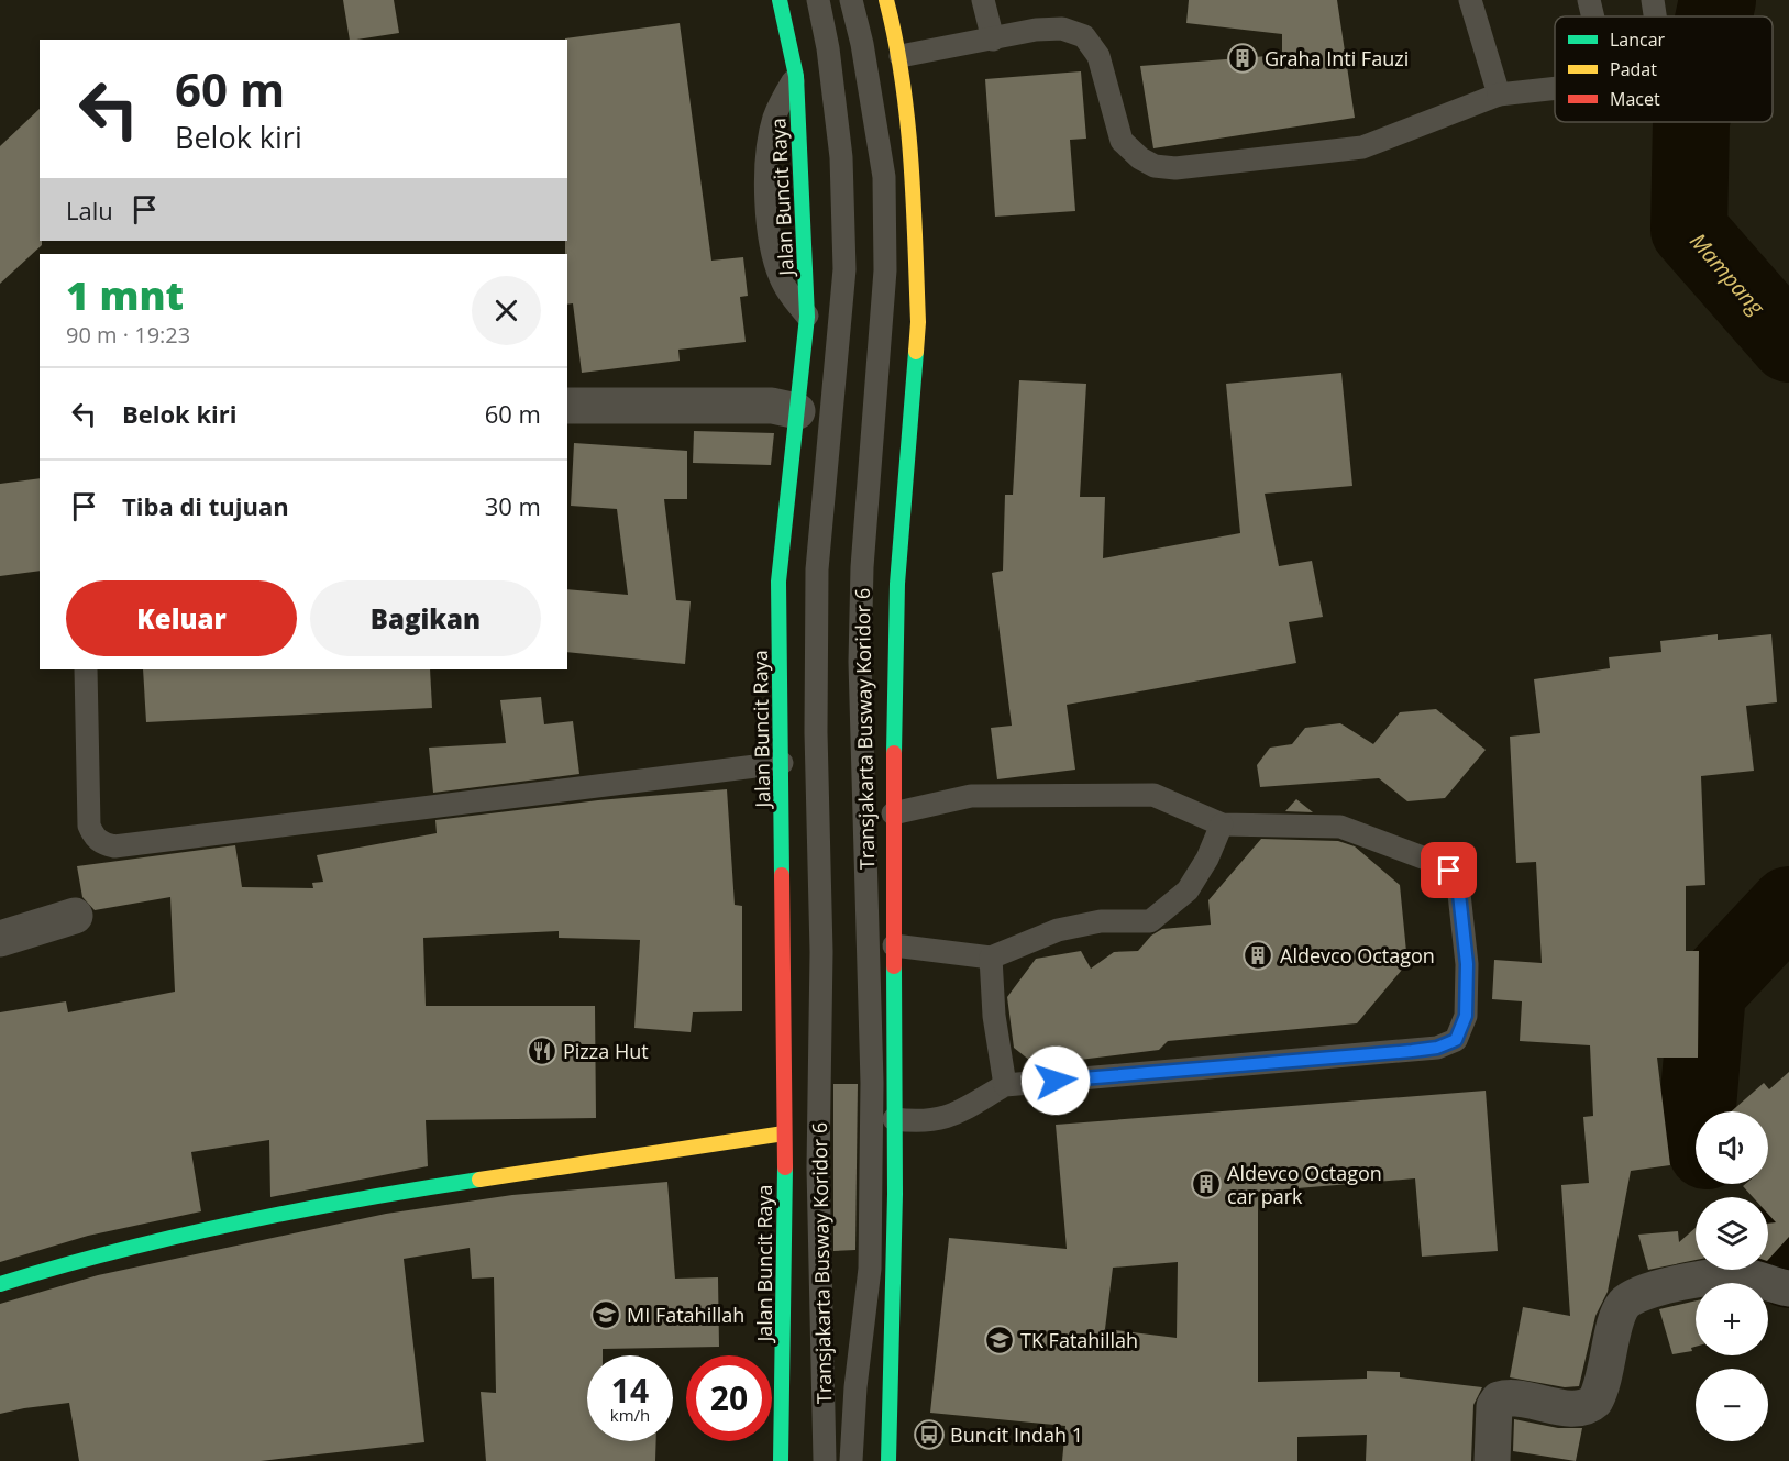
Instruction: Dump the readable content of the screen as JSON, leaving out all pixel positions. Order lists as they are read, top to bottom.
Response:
{
  "streets": {
    "main road": ["Jalan Buncit Raya"],
    "lane": ["Transjakarta Busway Koridor 6"]
  },
  "water": ["Mampang"],
  "places": {
    "building": ["Graha Inti Fauzi", "Aldevco Octagon", "Aldevco Octagon car park"],
    "restaurant": ["Pizza Hut"],
    "school or university": ["MI Fatahillah", "TK Fatahillah"],
    "bus stop": ["Buncit Indah 1"]
  },
  "legend": ["Lancar", "Padat", "Macet"],
  "page": {
    "turn": ["60 m", "Belok kiri"],
    "then": "Lalu",
    "heading": ["1 mnt", "90 m · 19:23"],
    "list": [
      {
        "name": "Belok kiri",
        "value": "60 m"
      },
      {
        "name": "Tiba di tujuan",
        "value": "30 m"
      }
    ],
    "buttons": ["Keluar", "Bagikan"],
    "map_buttons": ["+", "−"],
    "speed": "14 km/h",
    "limit": "20"
  }
}
